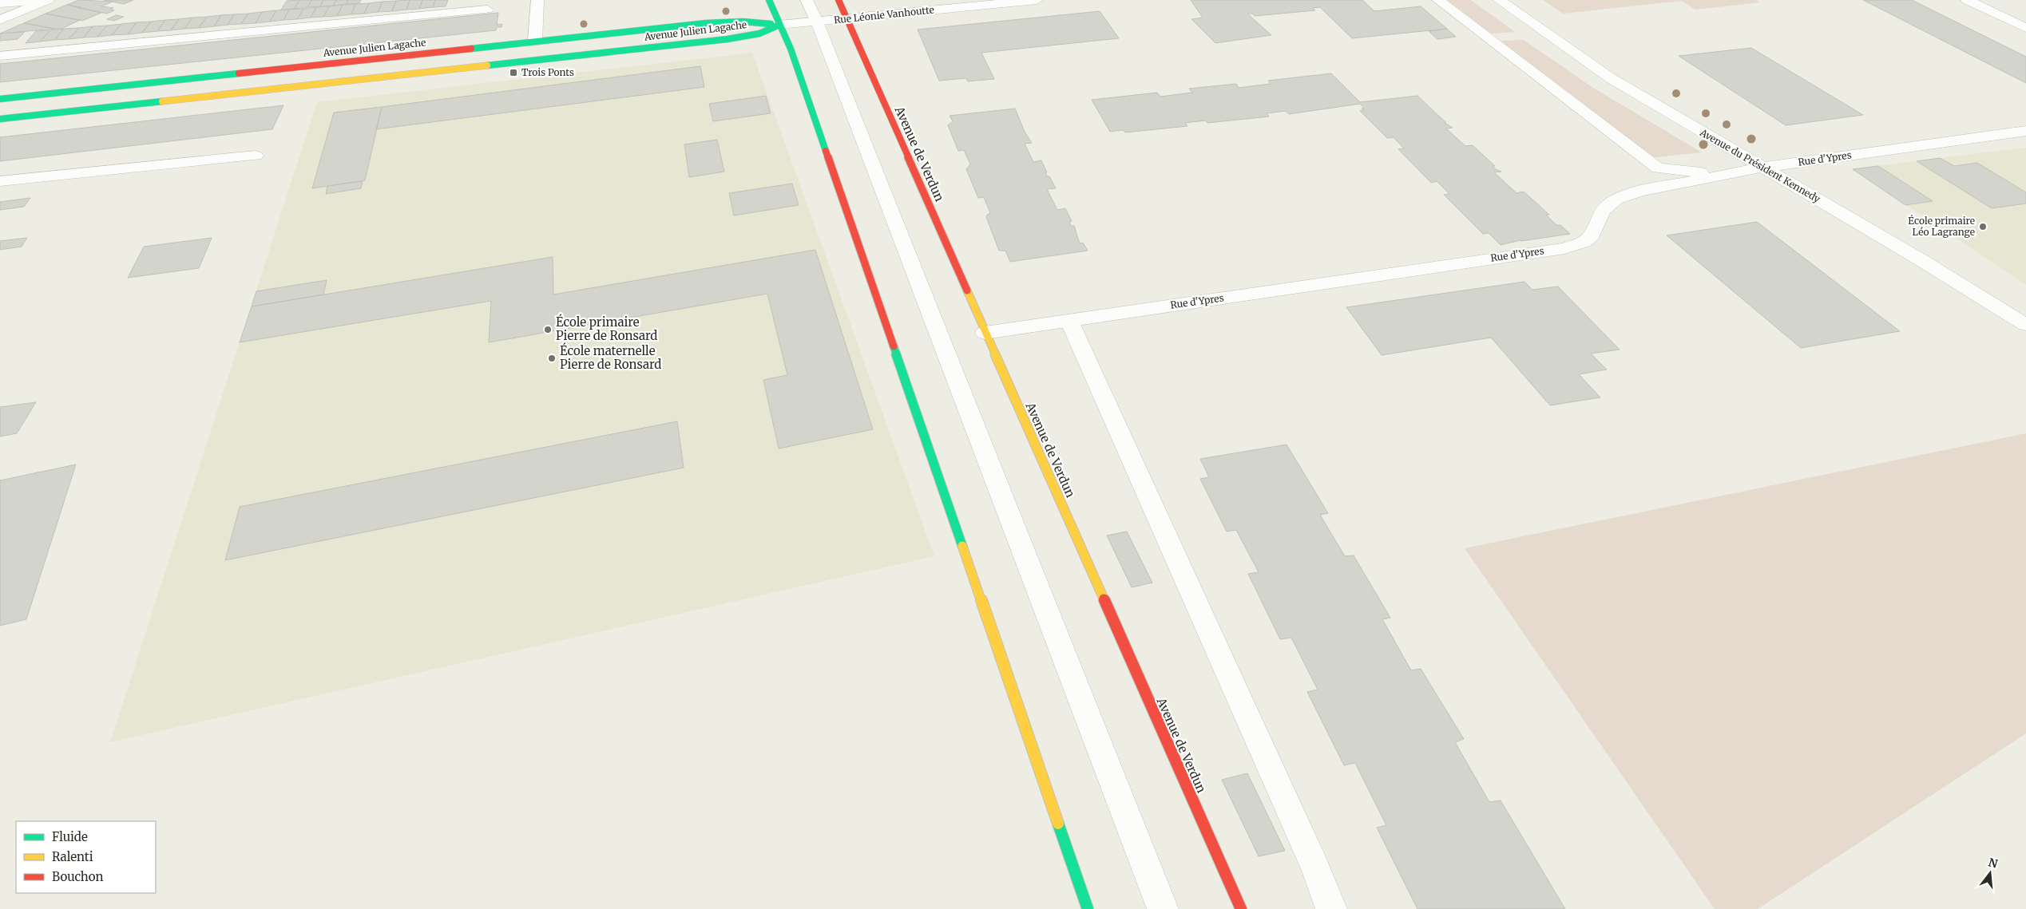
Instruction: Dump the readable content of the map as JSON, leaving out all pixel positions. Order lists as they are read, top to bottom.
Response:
{
  "streets": {
    "street": [
      "Rue Léonie Vanhoutte",
      "Avenue Julien Lagache",
      "Avenue de Verdun",
      "Rue d'Ypres",
      "Avenue du Président Kennedy"
    ]
  },
  "crossings": [
    ["Rue Léonie Vanhoutte", "Avenue Julien Lagache"],
    ["Rue Léonie Vanhoutte", "Avenue de Verdun"],
    ["Avenue de Verdun", "Rue d'Ypres"],
    ["Rue d'Ypres", "Avenue du Président Kennedy"]
  ],
  "places": {
    "transit": ["Trois Ponts"],
    "other": ["École primaire Léo Lagrange", "École primaire Pierre de Ronsard", "École maternelle Pierre de Ronsard"]
  },
  "legend": ["Fluide", "Ralenti", "Bouchon"],
  "north": "top"
}
